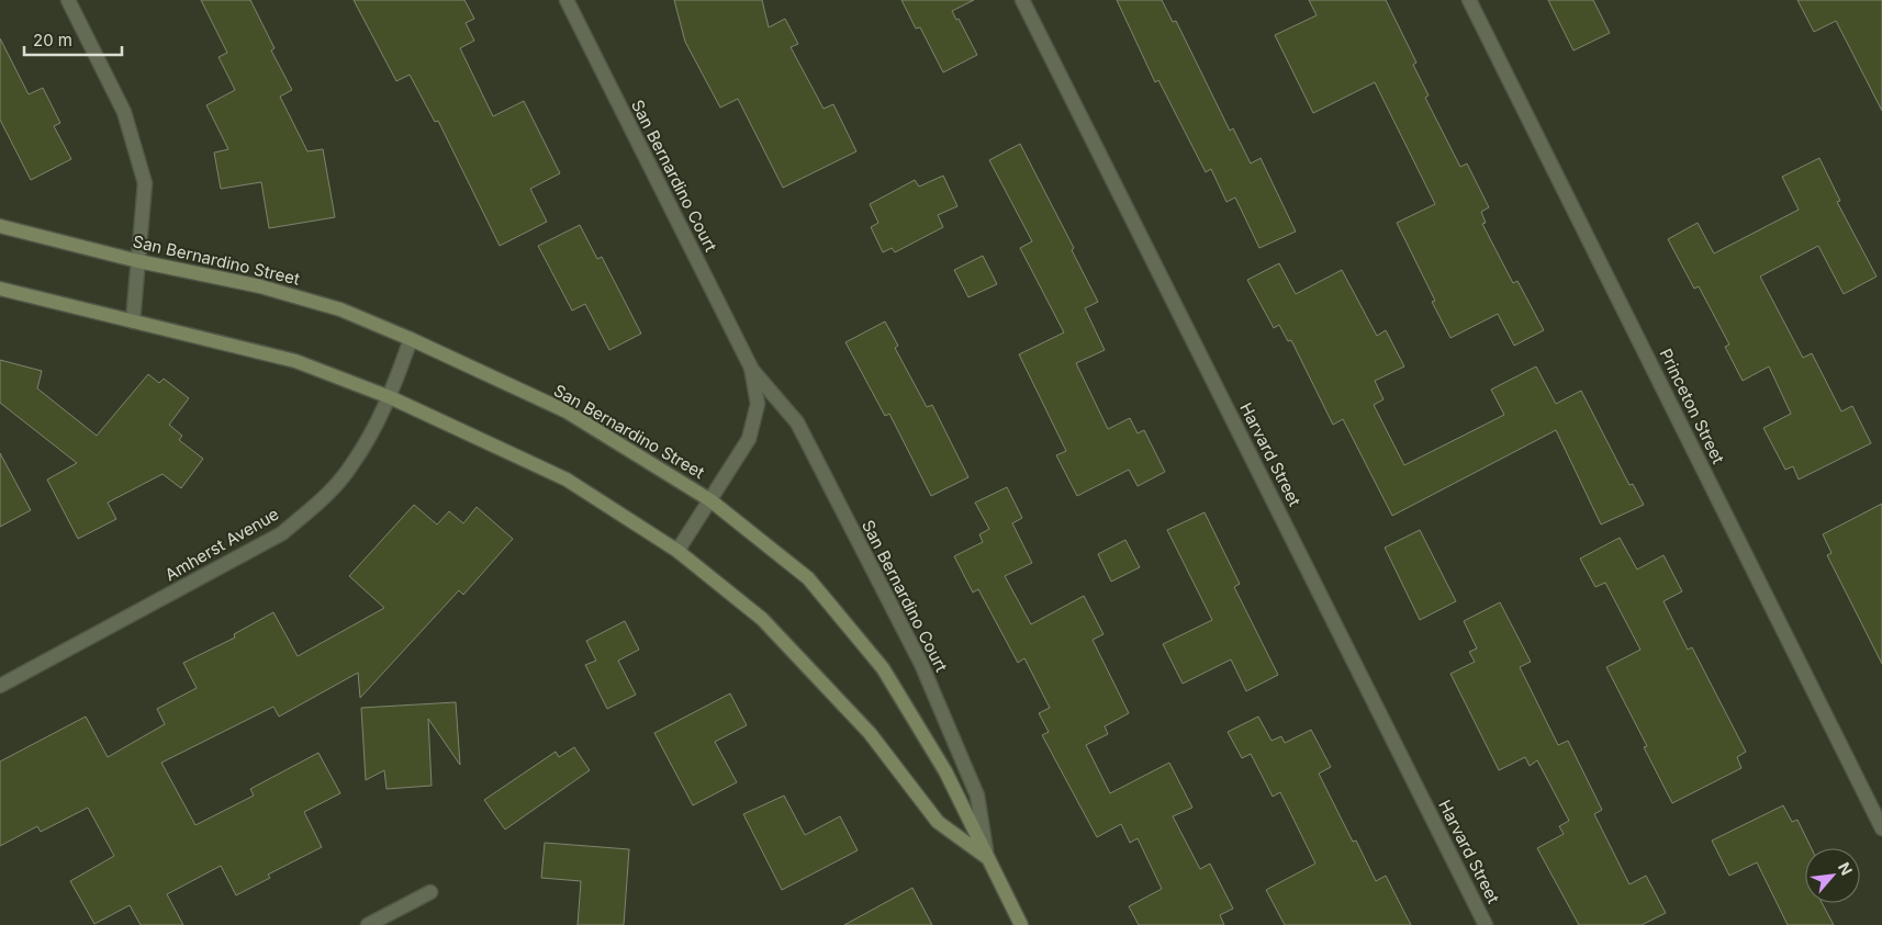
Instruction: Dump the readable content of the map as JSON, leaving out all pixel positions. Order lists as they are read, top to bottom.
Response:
{
  "streets": {
    "main road": ["San Bernardino Street"],
    "street": [
      "San Bernardino Court",
      "Princeton Street",
      "Harvard Street",
      "Amherst Avenue"
    ]
  },
  "crossings": [
    ["San Bernardino Court", "San Bernardino Street"],
    ["San Bernardino Street", "Amherst Avenue"]
  ],
  "scale_bar": "20 m",
  "north": "top right"
}
